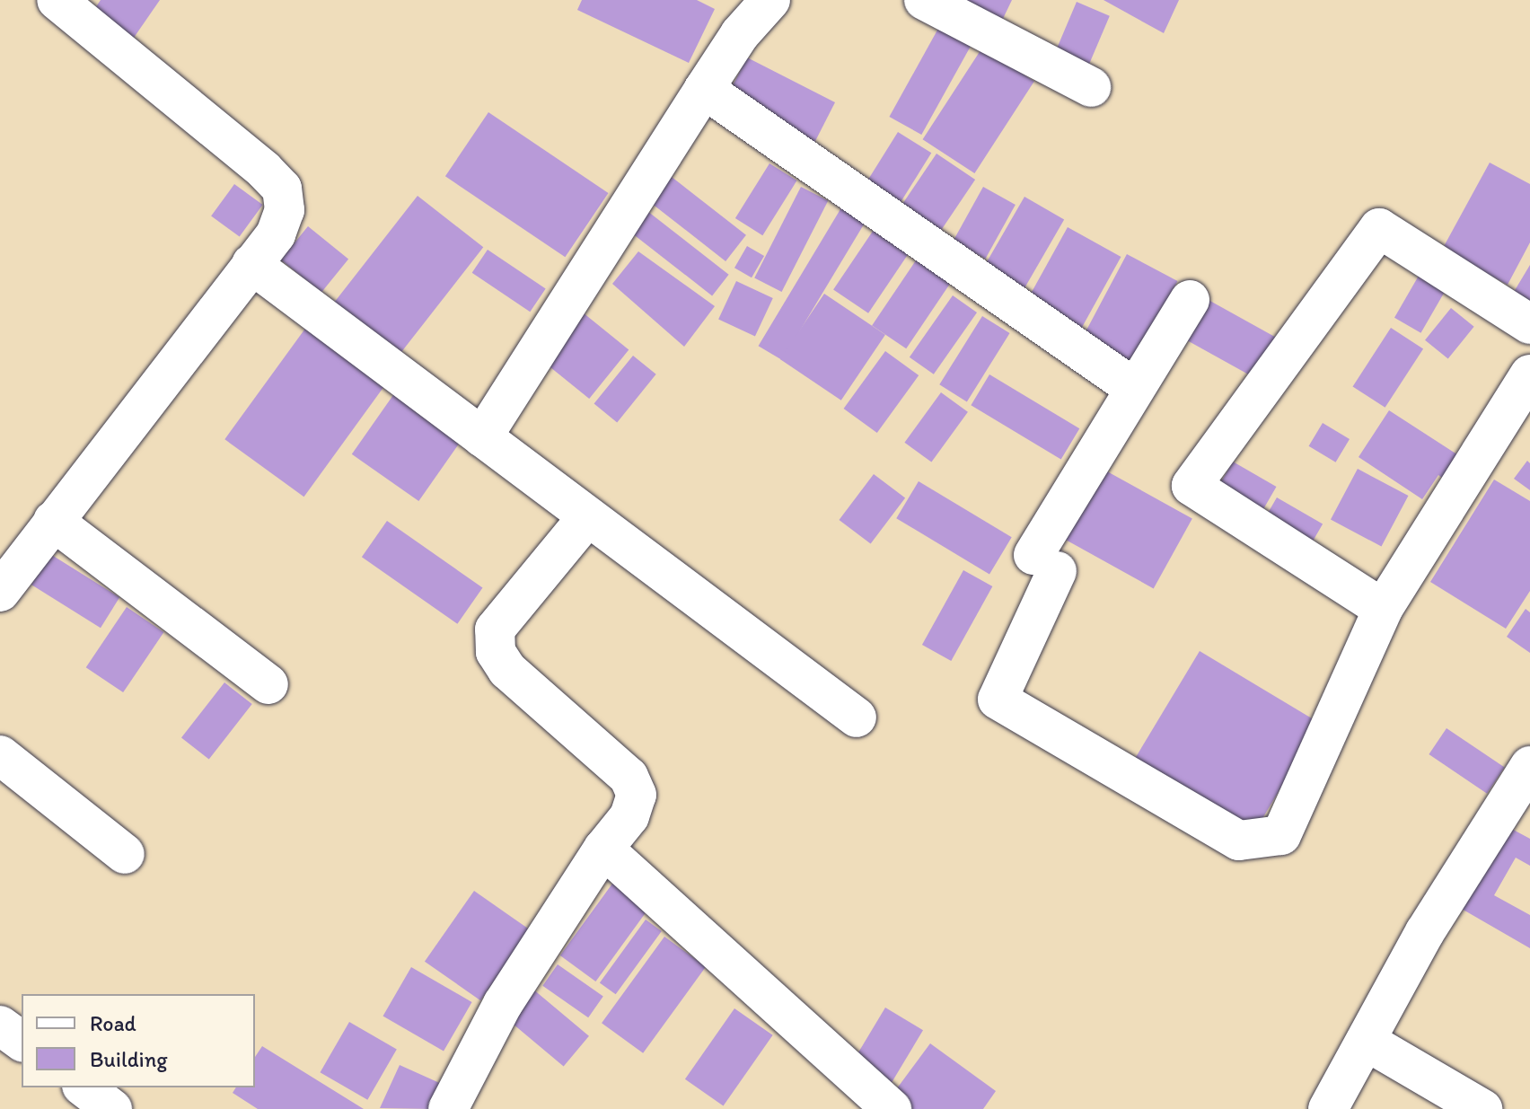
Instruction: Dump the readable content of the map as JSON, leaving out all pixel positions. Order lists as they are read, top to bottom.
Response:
{
  "legend": ["Road", "Building"]
}
